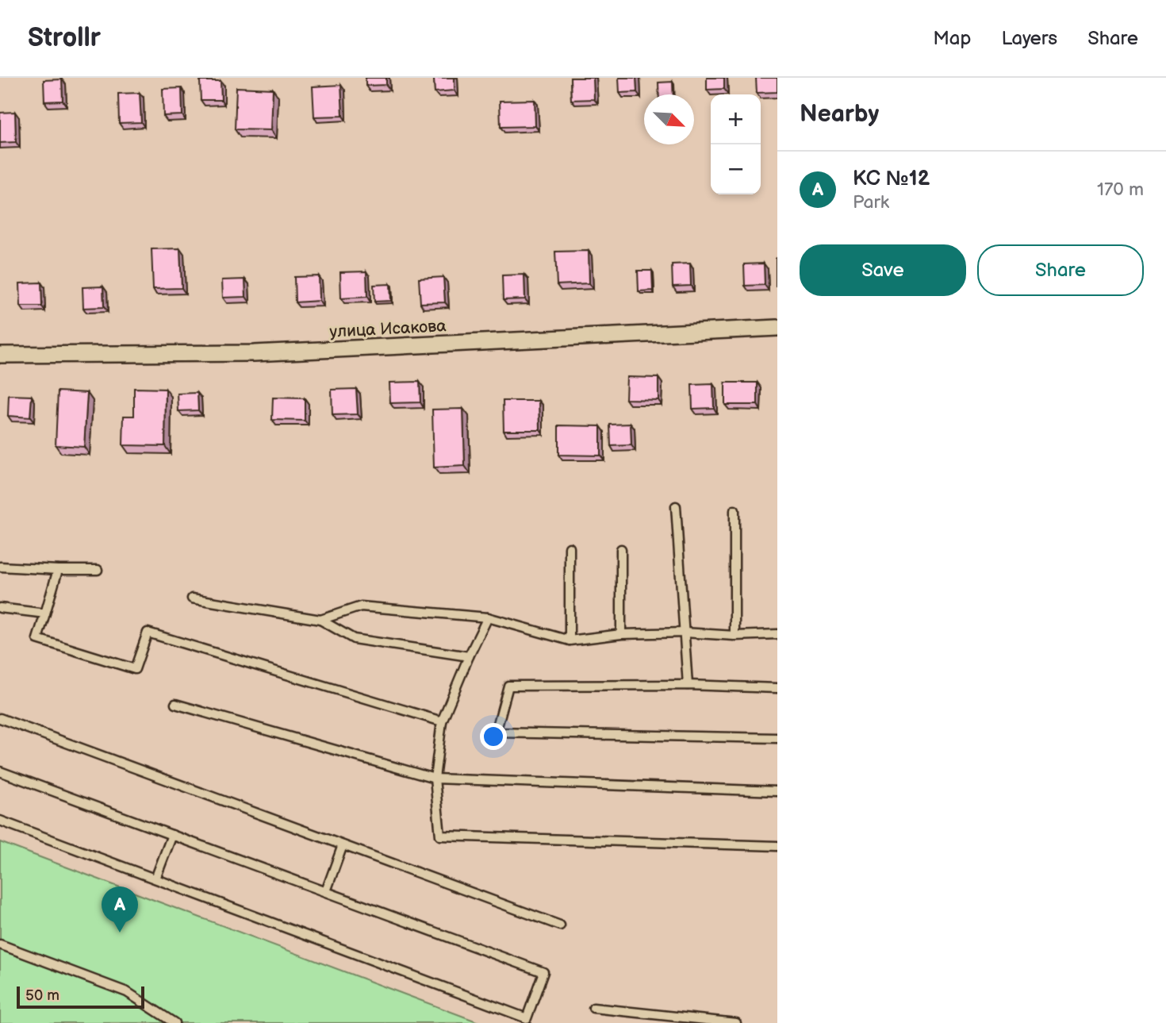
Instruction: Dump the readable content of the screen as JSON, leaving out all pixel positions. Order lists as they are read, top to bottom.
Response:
{
  "streets": {
    "street": ["улица Исакова"]
  },
  "scale_bar": "50 m",
  "north": "bottom right",
  "page": {
    "header": "Strollr",
    "nav": ["Map", "Layers", "Share"],
    "heading": "Nearby",
    "map_buttons": ["+", "−"],
    "list": [
      {
        "mark": "A",
        "name": "КС №12",
        "note": "Park",
        "value": "170 m"
      }
    ],
    "buttons": ["Save", "Share"],
    "pins": "A",
    "scale": "50 m"
  }
}
